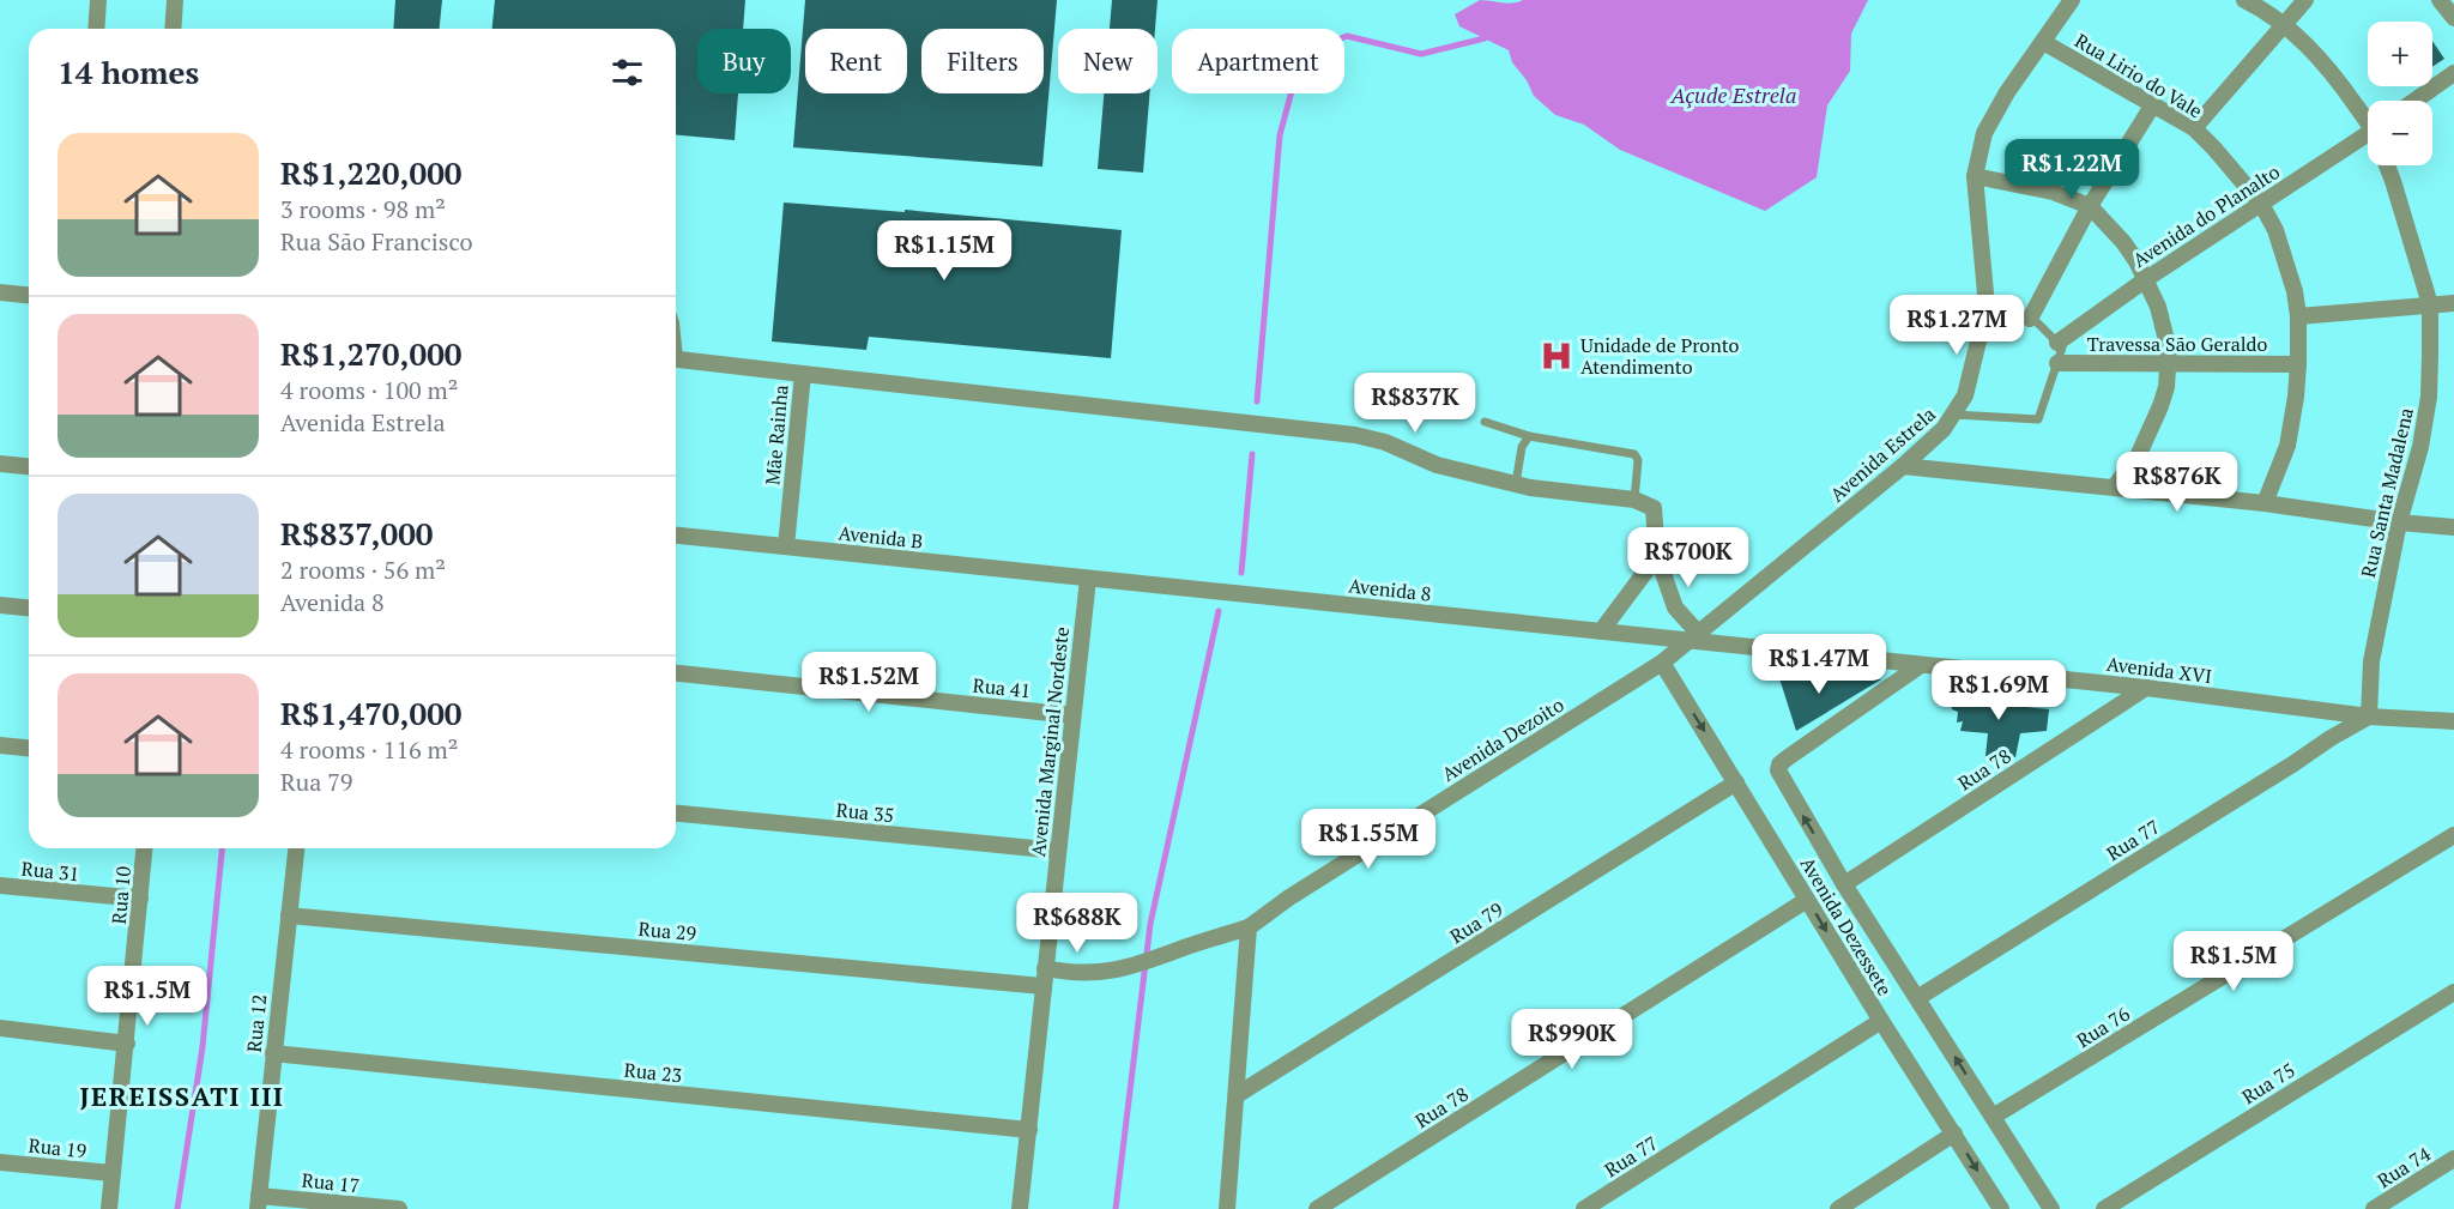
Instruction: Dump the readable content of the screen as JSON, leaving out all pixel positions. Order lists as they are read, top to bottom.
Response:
{
  "streets": {
    "street": [
      "Rua Lirio do Vale",
      "Avenida do Planalto",
      "Travessa São Geraldo",
      "Mãe Rainha",
      "Avenida Estrela",
      "Rua Santa Madalena",
      "Avenida B",
      "Avenida 8",
      "Avenida XVI",
      "Rua 41",
      "Avenida Dezoito",
      "Avenida Marginal Nordeste",
      "Rua 78",
      "Rua 35",
      "Rua 77",
      "Rua 31",
      "Rua 10",
      "Rua 79",
      "Avenida Dezessete",
      "Rua 29",
      "Rua 12",
      "Rua 76",
      "Rua 23",
      "Rua 75",
      "Rua 19",
      "Rua 74",
      "Rua 17"
    ]
  },
  "crossings": [
    ["Rua Lirio do Vale", "Avenida do Planalto"],
    ["Rua Lirio do Vale", "Travessa São Geraldo"],
    ["Rua Lirio do Vale", "Avenida Estrela"],
    ["Mãe Rainha", "Avenida B"],
    ["Avenida Estrela", "Avenida 8"],
    ["Avenida Estrela", "Avenida XVI"],
    ["Avenida Estrela", "Avenida Dezoito"],
    ["Rua Santa Madalena", "Avenida XVI"],
    ["Rua Santa Madalena", "Rua 77"],
    ["Avenida B", "Avenida 8"],
    ["Avenida B", "Avenida Marginal Nordeste"],
    ["Avenida 8", "Avenida XVI"],
    ["Avenida 8", "Avenida Dezoito"],
    ["Avenida 8", "Avenida Marginal Nordeste"],
    ["Avenida XVI", "Avenida Dezoito"],
    ["Avenida XVI", "Rua 78"],
    ["Avenida XVI", "Rua 77"],
    ["Avenida XVI", "Avenida Dezessete"],
    ["Rua 41", "Avenida Marginal Nordeste"],
    ["Avenida Dezoito", "Avenida Marginal Nordeste"],
    ["Avenida Dezoito", "Avenida Dezessete"],
    ["Avenida Marginal Nordeste", "Rua 35"],
    ["Avenida Marginal Nordeste", "Rua 29"],
    ["Avenida Marginal Nordeste", "Rua 23"],
    ["Rua 78", "Avenida Dezessete"],
    ["Rua 77", "Avenida Dezessete"],
    ["Rua 31", "Rua 10"],
    ["Rua 10", "Rua 19"],
    ["Rua 79", "Avenida Dezessete"],
    ["Avenida Dezessete", "Rua 76"],
    ["Rua 29", "Rua 12"],
    ["Rua 12", "Rua 23"],
    ["Rua 12", "Rua 17"]
  ],
  "districts": ["JEREISSATI III"],
  "water": ["Açude Estrela"],
  "places": {
    "hospital": ["Unidade de Pronto Atendimento"]
  },
  "page": {
    "map_buttons": ["+", "−"],
    "chip": [
      "Buy",
      "Rent",
      "Filters",
      "New",
      "Apartment"
    ],
    "heading": "14 homes",
    "list": [
      {
        "name": "R$1,220,000",
        "note": "3 rooms · 98 m² · Rua São Francisco"
      },
      {
        "name": "R$1,270,000",
        "note": "4 rooms · 100 m² · Avenida Estrela"
      },
      {
        "name": "R$837,000",
        "note": "2 rooms · 56 m² · Avenida 8"
      },
      {
        "name": "R$1,470,000",
        "note": "4 rooms · 116 m² · Rua 79"
      }
    ],
    "price": [
      "R$1.22M",
      "R$1.15M",
      "R$1.27M",
      "R$837K",
      "R$876K",
      "R$700K",
      "R$1.47M",
      "R$1.52M",
      "R$1.69M",
      "R$1.55M",
      "R$688K",
      "R$1.5M",
      "R$1.5M",
      "R$990K"
    ]
  }
}
